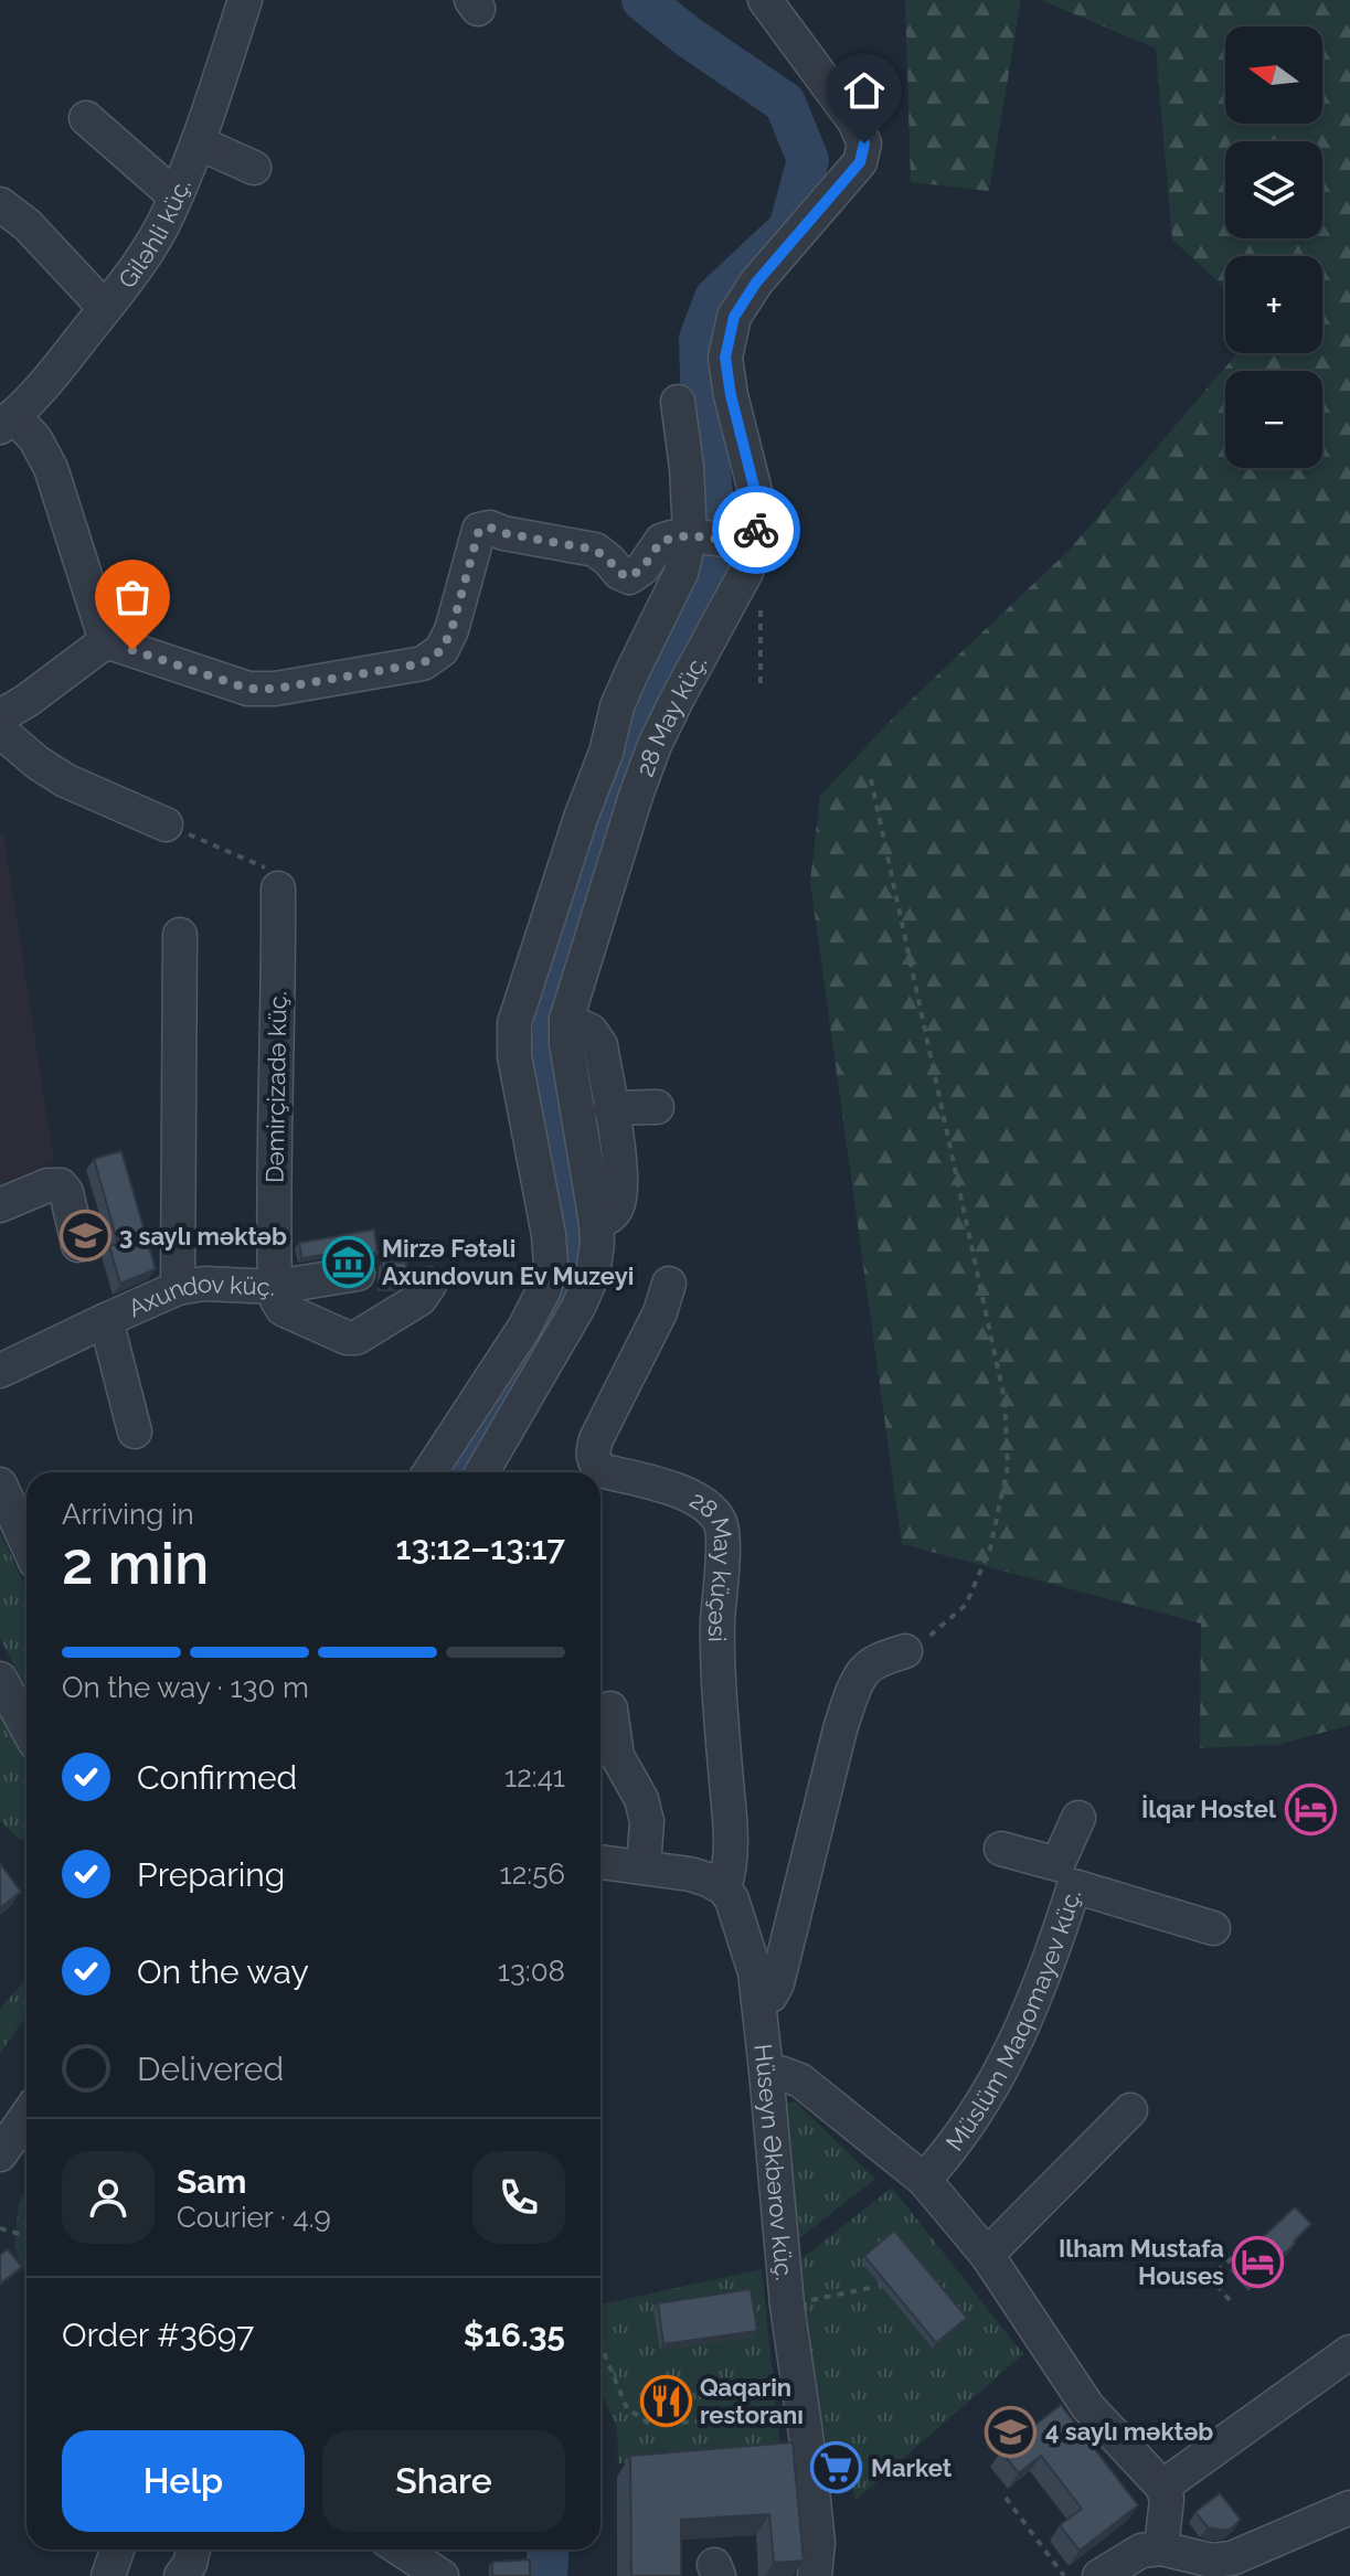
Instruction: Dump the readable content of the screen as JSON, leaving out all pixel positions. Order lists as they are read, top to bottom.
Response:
{
  "streets": {
    "street": [
      "Giləhli küç.",
      "28 May küç.",
      "Dəmirçizadə küç.",
      "Axundov küç.",
      "28 May küçəsi",
      "Müslüm Maqomayev küç.",
      "Hüseyn Əkbərov küç."
    ]
  },
  "crossings": [
    ["Dəmirçizadə küç.", "Axundov küç."],
    ["28 May küçəsi", "Hüseyn Əkbərov küç."]
  ],
  "places": {
    "school or university": ["3 saylı məktəb", "4 saylı məktəb"],
    "museum": ["Mirzə Fətəli Axundovun Ev Muzeyi"],
    "hotel": ["İlqar Hostel", "Ilham Mustafa Houses"],
    "restaurant": ["Qaqarin restoranı"],
    "supermarket": ["Market"]
  },
  "north": "left",
  "page": {
    "map_buttons": ["+", "−"],
    "heading": ["2 min", "Arriving in", "13:12–13:17"],
    "panel": [
      "Sam",
      "Courier · 4.9",
      "Order #3697",
      "$16.35"
    ],
    "bar": "On the way · 130 m",
    "list": [
      ["Confirmed", "12:41"],
      ["Preparing", "12:56"],
      ["On the way", "13:08"],
      "Delivered"
    ],
    "buttons": ["Help", "Share"]
  }
}
